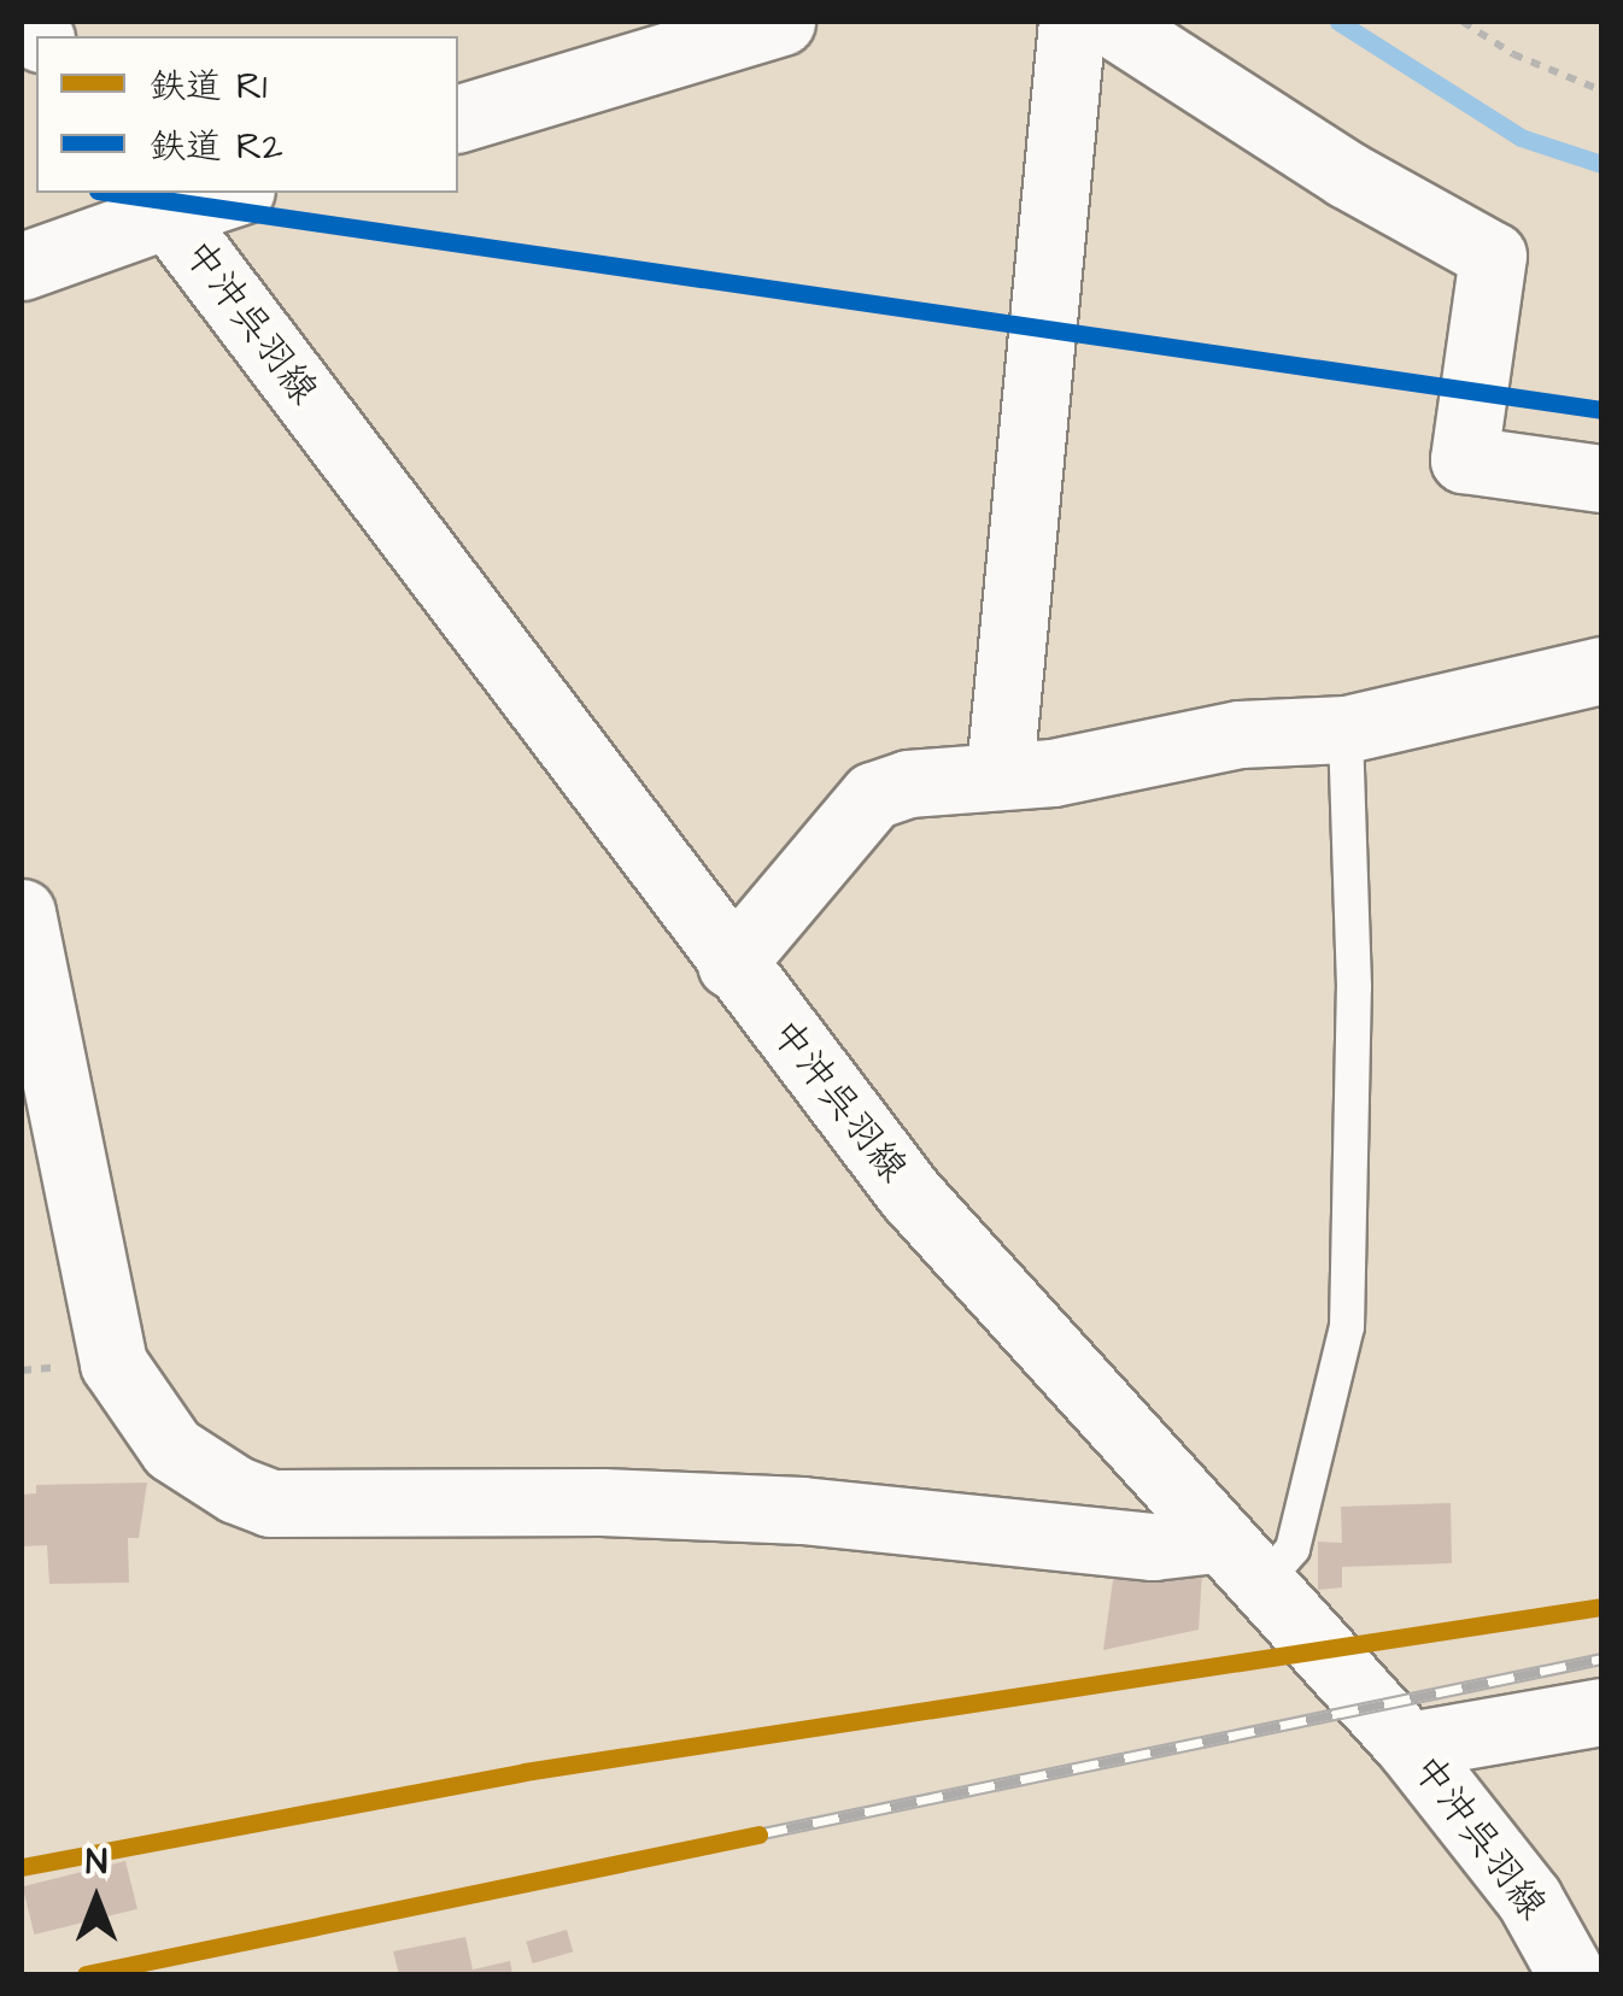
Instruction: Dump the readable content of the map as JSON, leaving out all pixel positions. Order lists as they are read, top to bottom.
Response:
{
  "streets": {
    "street": ["中沖呉羽線"]
  },
  "lines": ["rail line R2", "rail line R1"],
  "legend": ["鉄道 R1", "鉄道 R2"],
  "north": "top"
}
